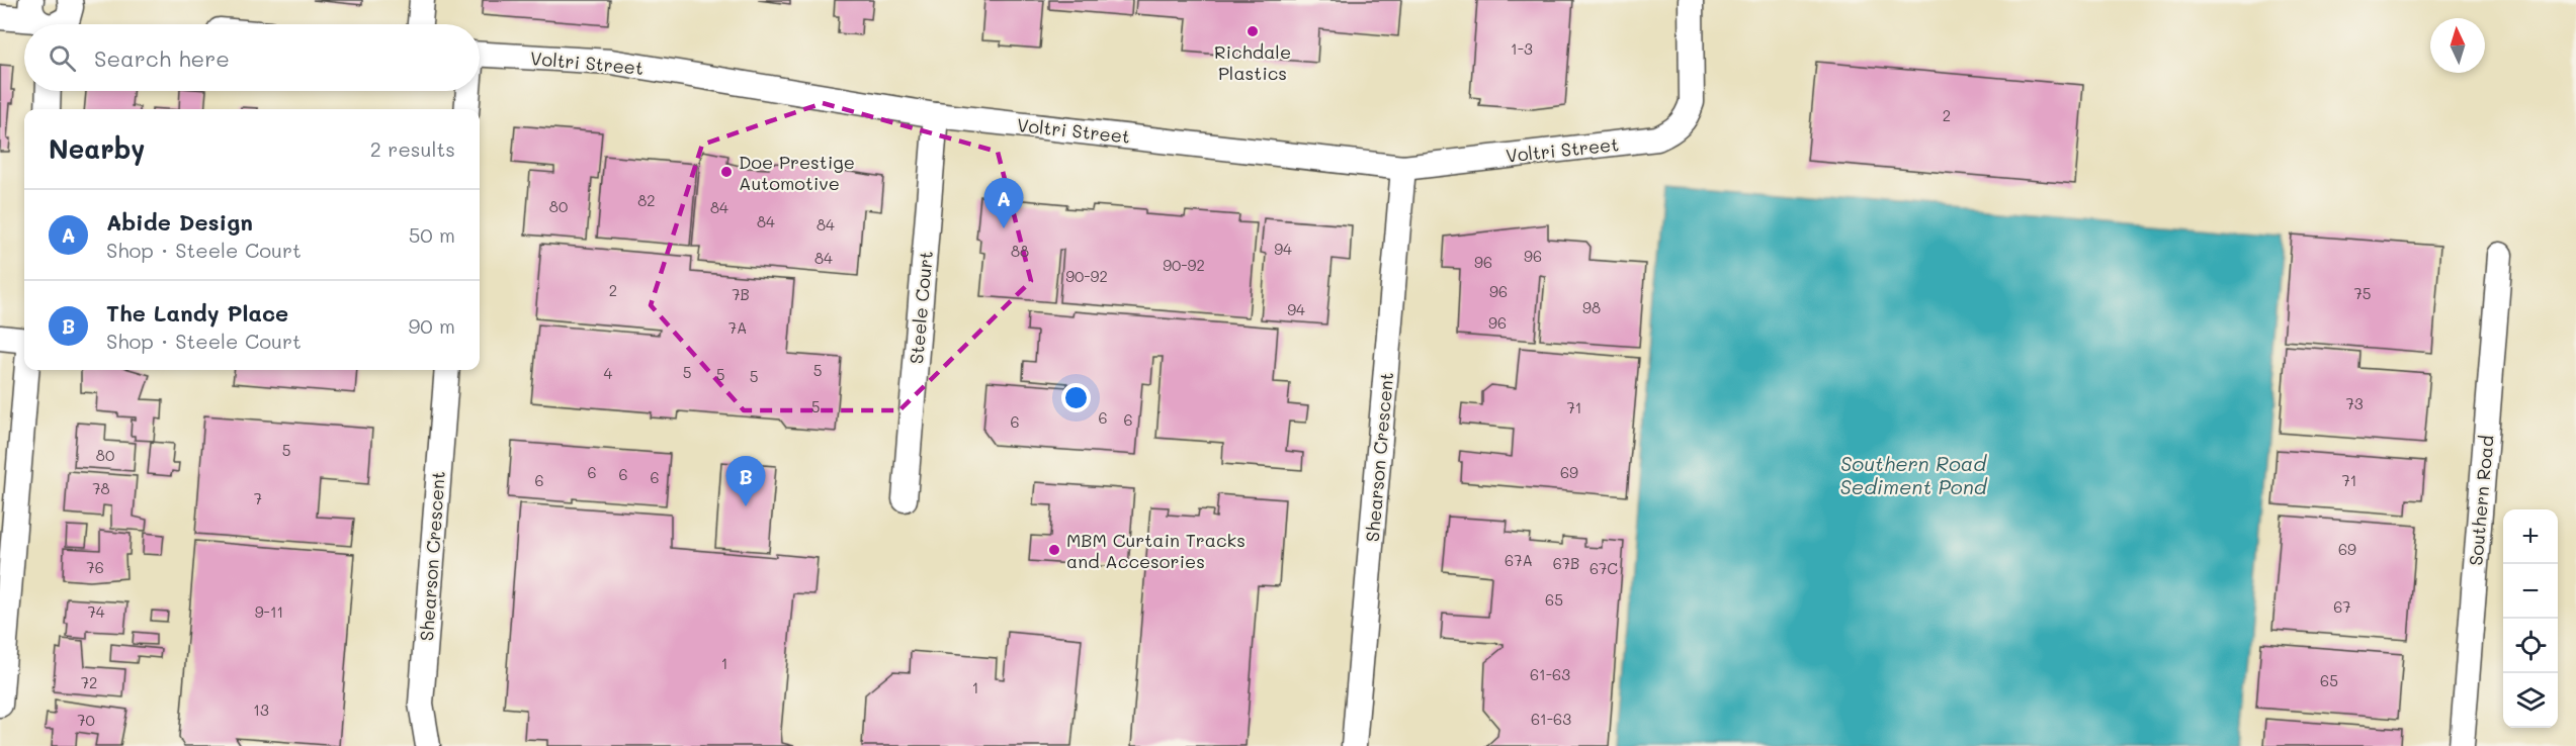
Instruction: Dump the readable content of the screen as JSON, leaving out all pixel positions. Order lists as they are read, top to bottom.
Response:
{
  "streets": {
    "street": [
      "Voltri Street",
      "Steele Court",
      "Shearson Crescent",
      "Southern Road"
    ]
  },
  "crossings": [
    ["Voltri Street", "Steele Court"],
    ["Voltri Street", "Shearson Crescent"]
  ],
  "water": ["Southern Road Sediment Pond"],
  "places": ["Richdale Plastics", "Doe Prestige Automotive", "MBM Curtain Tracks and Accesories"],
  "house_numbers": [
    "1-3",
    "2",
    "82",
    "80",
    "84",
    "84",
    "84",
    "94",
    "88",
    "96",
    "84",
    "96",
    "90-92",
    "90-92",
    "2",
    "96",
    "75",
    "7B",
    "98",
    "94",
    "96",
    "7A",
    "5",
    "5",
    "4",
    "5",
    "5",
    "73",
    "5",
    "71",
    "6",
    "6",
    "6",
    "5",
    "80",
    "6",
    "69",
    "6",
    "6",
    "6",
    "71",
    "78",
    "7",
    "69",
    "67A",
    "67B",
    "76",
    "67C",
    "65",
    "67",
    "74",
    "9-11",
    "1",
    "61-63",
    "65",
    "72",
    "1",
    "13",
    "61-63",
    "70"
  ],
  "north": "top",
  "page": {
    "search": "Search here",
    "heading": ["Nearby", "2 results"],
    "pins": ["A", "B"],
    "list": [
      {
        "mark": "A",
        "name": "Abide Design",
        "note": "Shop · Steele Court",
        "value": "50 m"
      },
      {
        "mark": "B",
        "name": "The Landy Place",
        "note": "Shop · Steele Court",
        "value": "90 m"
      }
    ],
    "map_buttons": ["+", "−"]
  }
}
